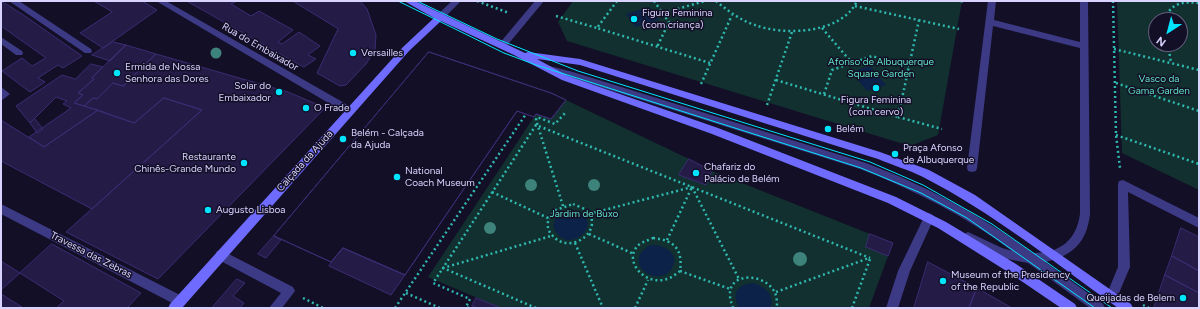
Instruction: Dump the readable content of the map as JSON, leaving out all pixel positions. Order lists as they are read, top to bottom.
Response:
{
  "streets": {
    "main road": ["Calçada da Ajuda"],
    "street": ["Rua do Embaixador", "Travessa das Zebras"]
  },
  "crossings": [
    ["Rua do Embaixador", "Calçada da Ajuda"],
    ["Calçada da Ajuda", "Travessa das Zebras"]
  ],
  "parks": ["Afonso de Albuquerque Square Garden", "Vasco da Gama Garden", "Jardim de Buxo"],
  "places": [
    "Figura Feminina (com criança)",
    "Versailles",
    "Ermida de Nossa Senhora das Dores",
    "Figura Feminina (com cervo)",
    "Solar do Embaixador",
    "O Frade",
    "Belém",
    "Belém - Calçada da Ajuda",
    "Praça Afonso de Albuquerque",
    "Restaurante Chinês-Grande Mundo",
    "Chafariz do Palácio de Belém",
    "National Coach Museum",
    "Augusto Lisboa",
    "Museum of the Presidency of the Republic",
    "Queijadas de Belem"
  ],
  "north": "bottom left"
}
